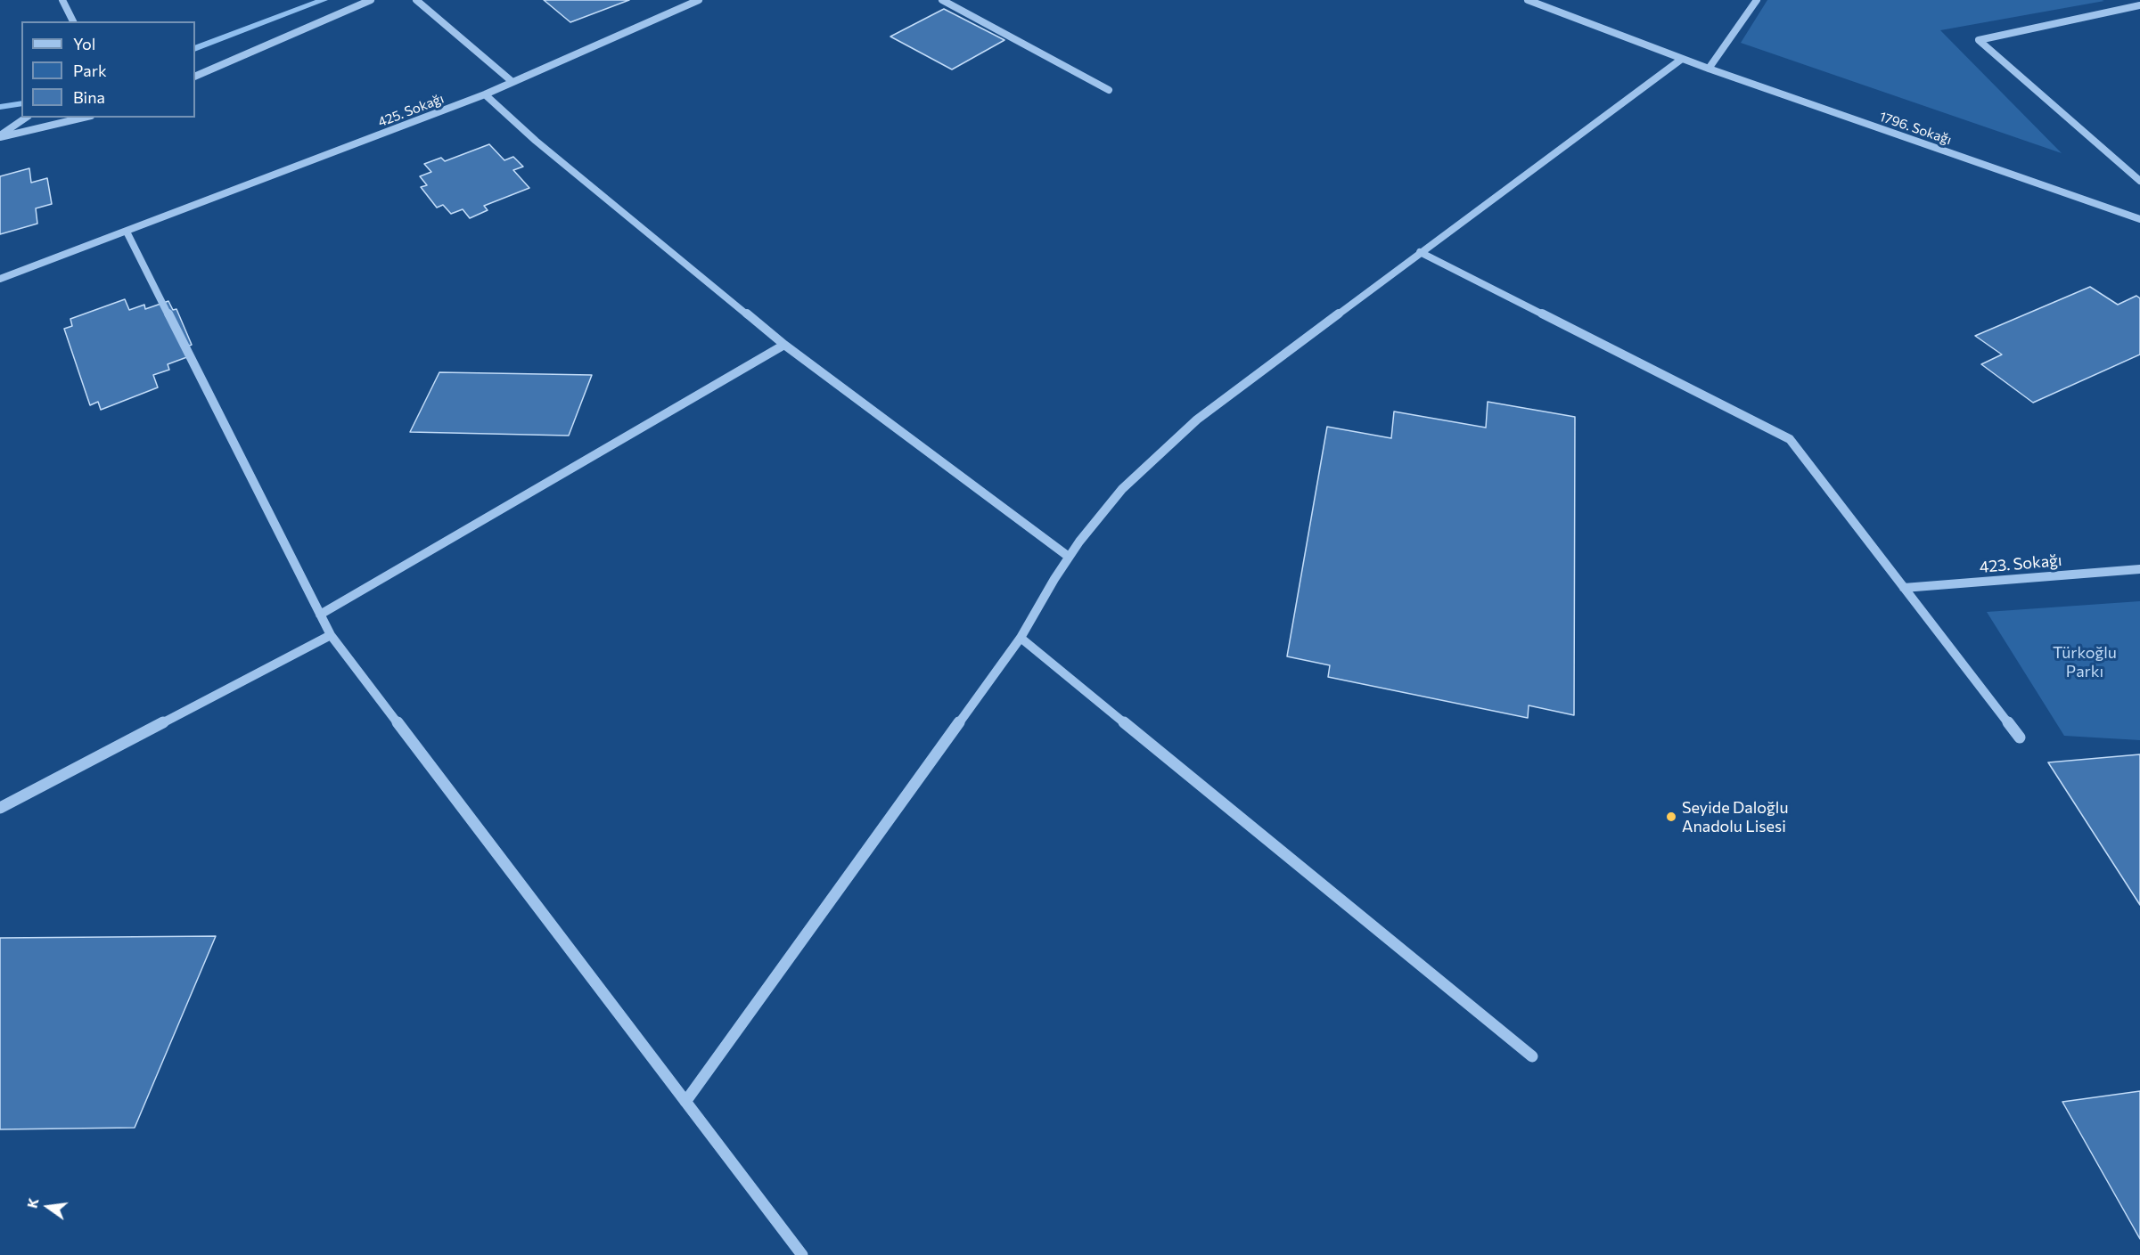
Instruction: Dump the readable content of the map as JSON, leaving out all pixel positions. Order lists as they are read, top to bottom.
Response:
{
  "streets": {
    "street": ["425. Sokağı", "1796. Sokağı", "423. Sokağı"]
  },
  "parks": ["Türkoğlu Parkı"],
  "places": ["Seyide Daloğlu Anadolu Lisesi"],
  "legend": ["Yol", "Park", "Bina"],
  "north": "left"
}
